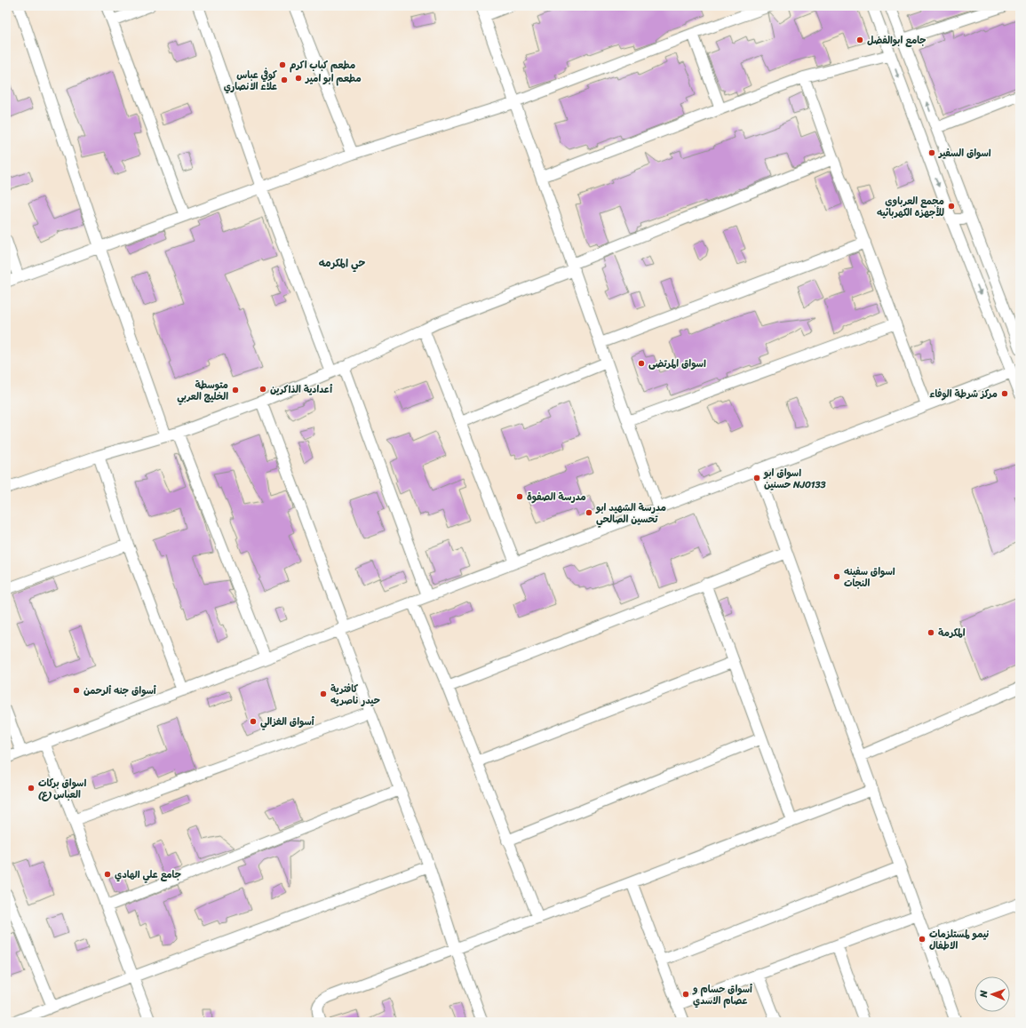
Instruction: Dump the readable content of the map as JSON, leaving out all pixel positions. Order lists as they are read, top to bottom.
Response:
{
  "districts": ["حي المكرمه"],
  "places": [
    "جامع ابوالفضل",
    "مطعم كباب اكرم",
    "مطعم ابو امير",
    "كوفي عباس علاء الانصاري",
    "اسواق السفير",
    "مجمع العرباوي للأجهزه الكهربائيه",
    "اسواق المرتضى",
    "أعدادية الذاكرين",
    "متوسطة الخليج العربي",
    "مركز شرطة الوفاء",
    "اسواق ابو حسنين NJ0133",
    "مدرسة الصفوة",
    "مدرسة الشهيد ابو تحسين الصالحي",
    "اسواق سفينه النجات",
    "المكرمة",
    "أسواق جنه ألرحمن",
    "كافترية حيدر ناصريه",
    "أسواق الغزالي",
    "اسواق بركات العباس (ع)",
    "جامع علي الهادي",
    "نيمو لمستلزمات الاطفال",
    "أسواق حسام و عصام الاسدي"
  ],
  "north": "left"
}
